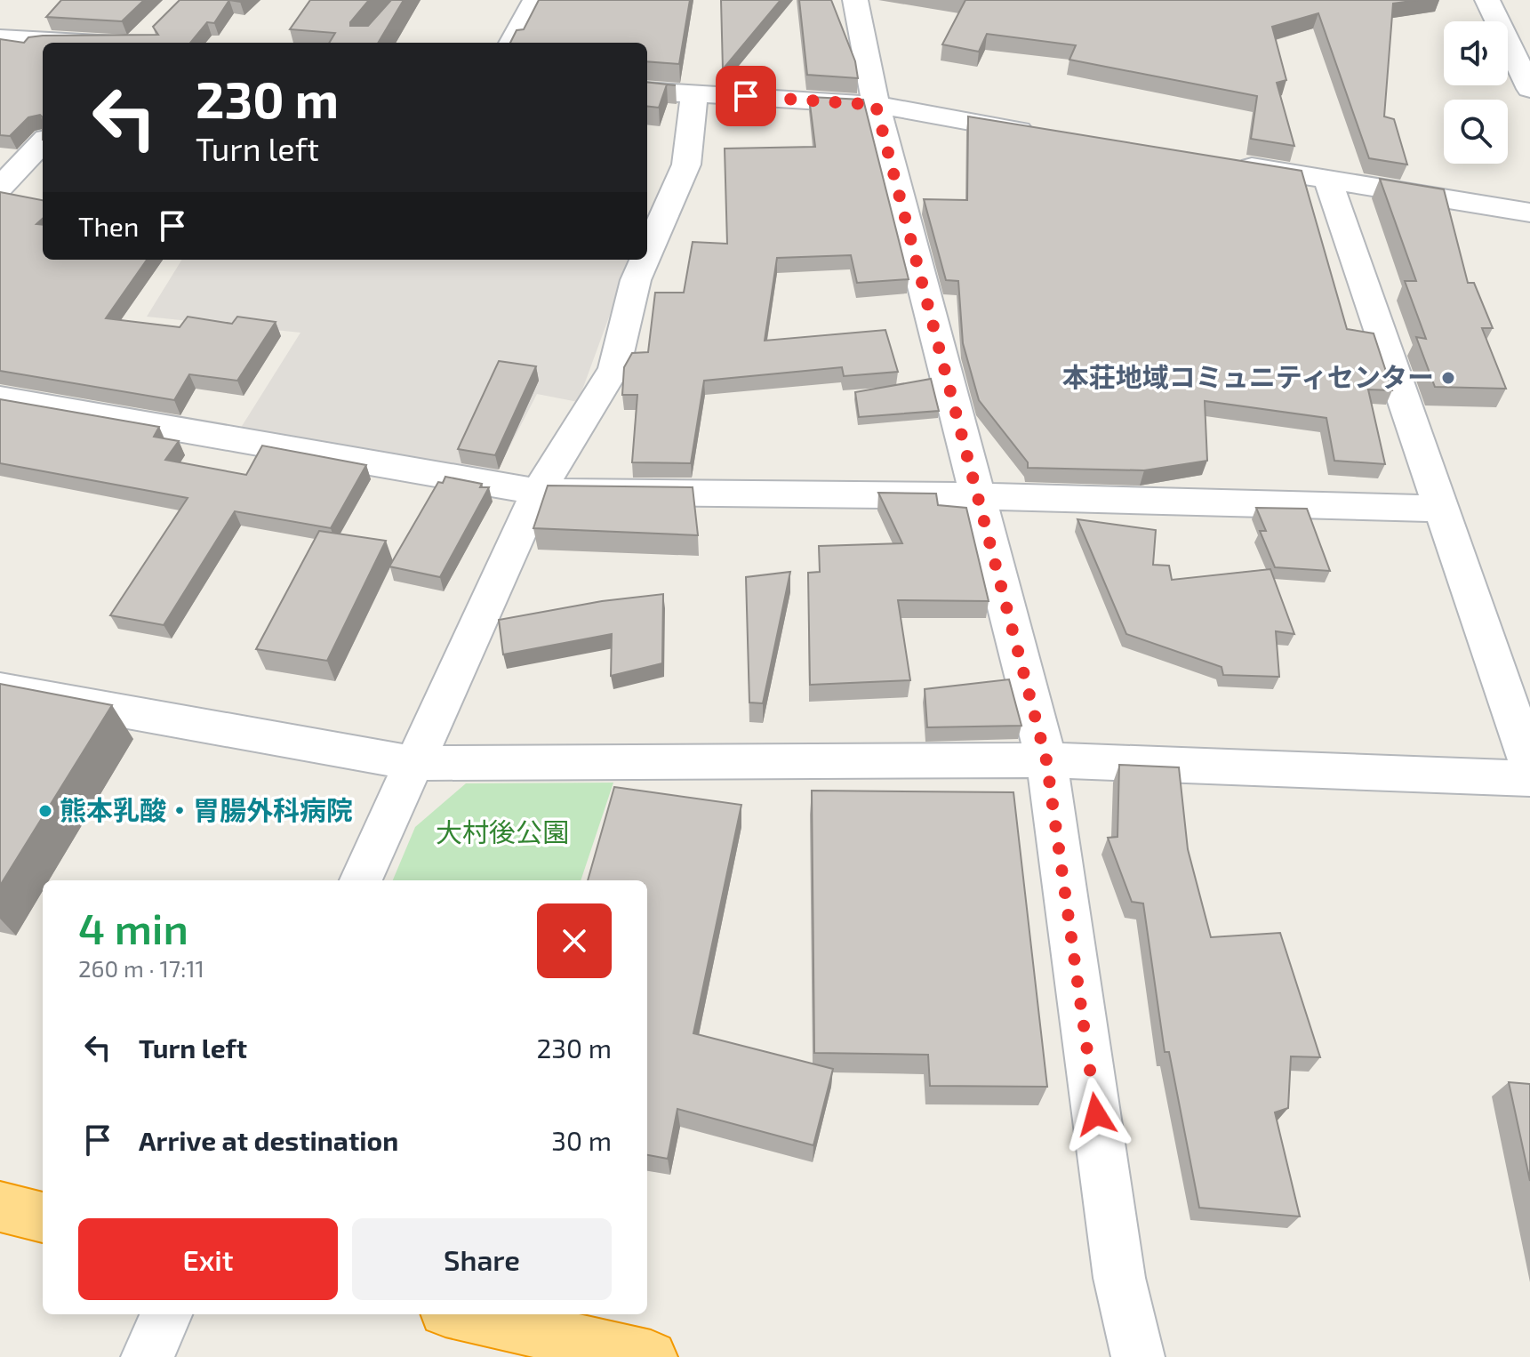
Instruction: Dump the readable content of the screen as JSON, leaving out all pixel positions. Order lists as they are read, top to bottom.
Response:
{
  "parks": ["大村後公園"],
  "places": ["本荘地域コミュニティセンター", "熊本乳酸・胃腸外科病院"],
  "page": {
    "turn": ["230 m", "Turn left"],
    "then": "Then",
    "heading": ["4 min", "260 m · 17:11"],
    "list": [
      {
        "name": "Turn left",
        "value": "230 m"
      },
      {
        "name": "Arrive at destination",
        "value": "30 m"
      }
    ],
    "buttons": ["Exit", "Share"]
  }
}
